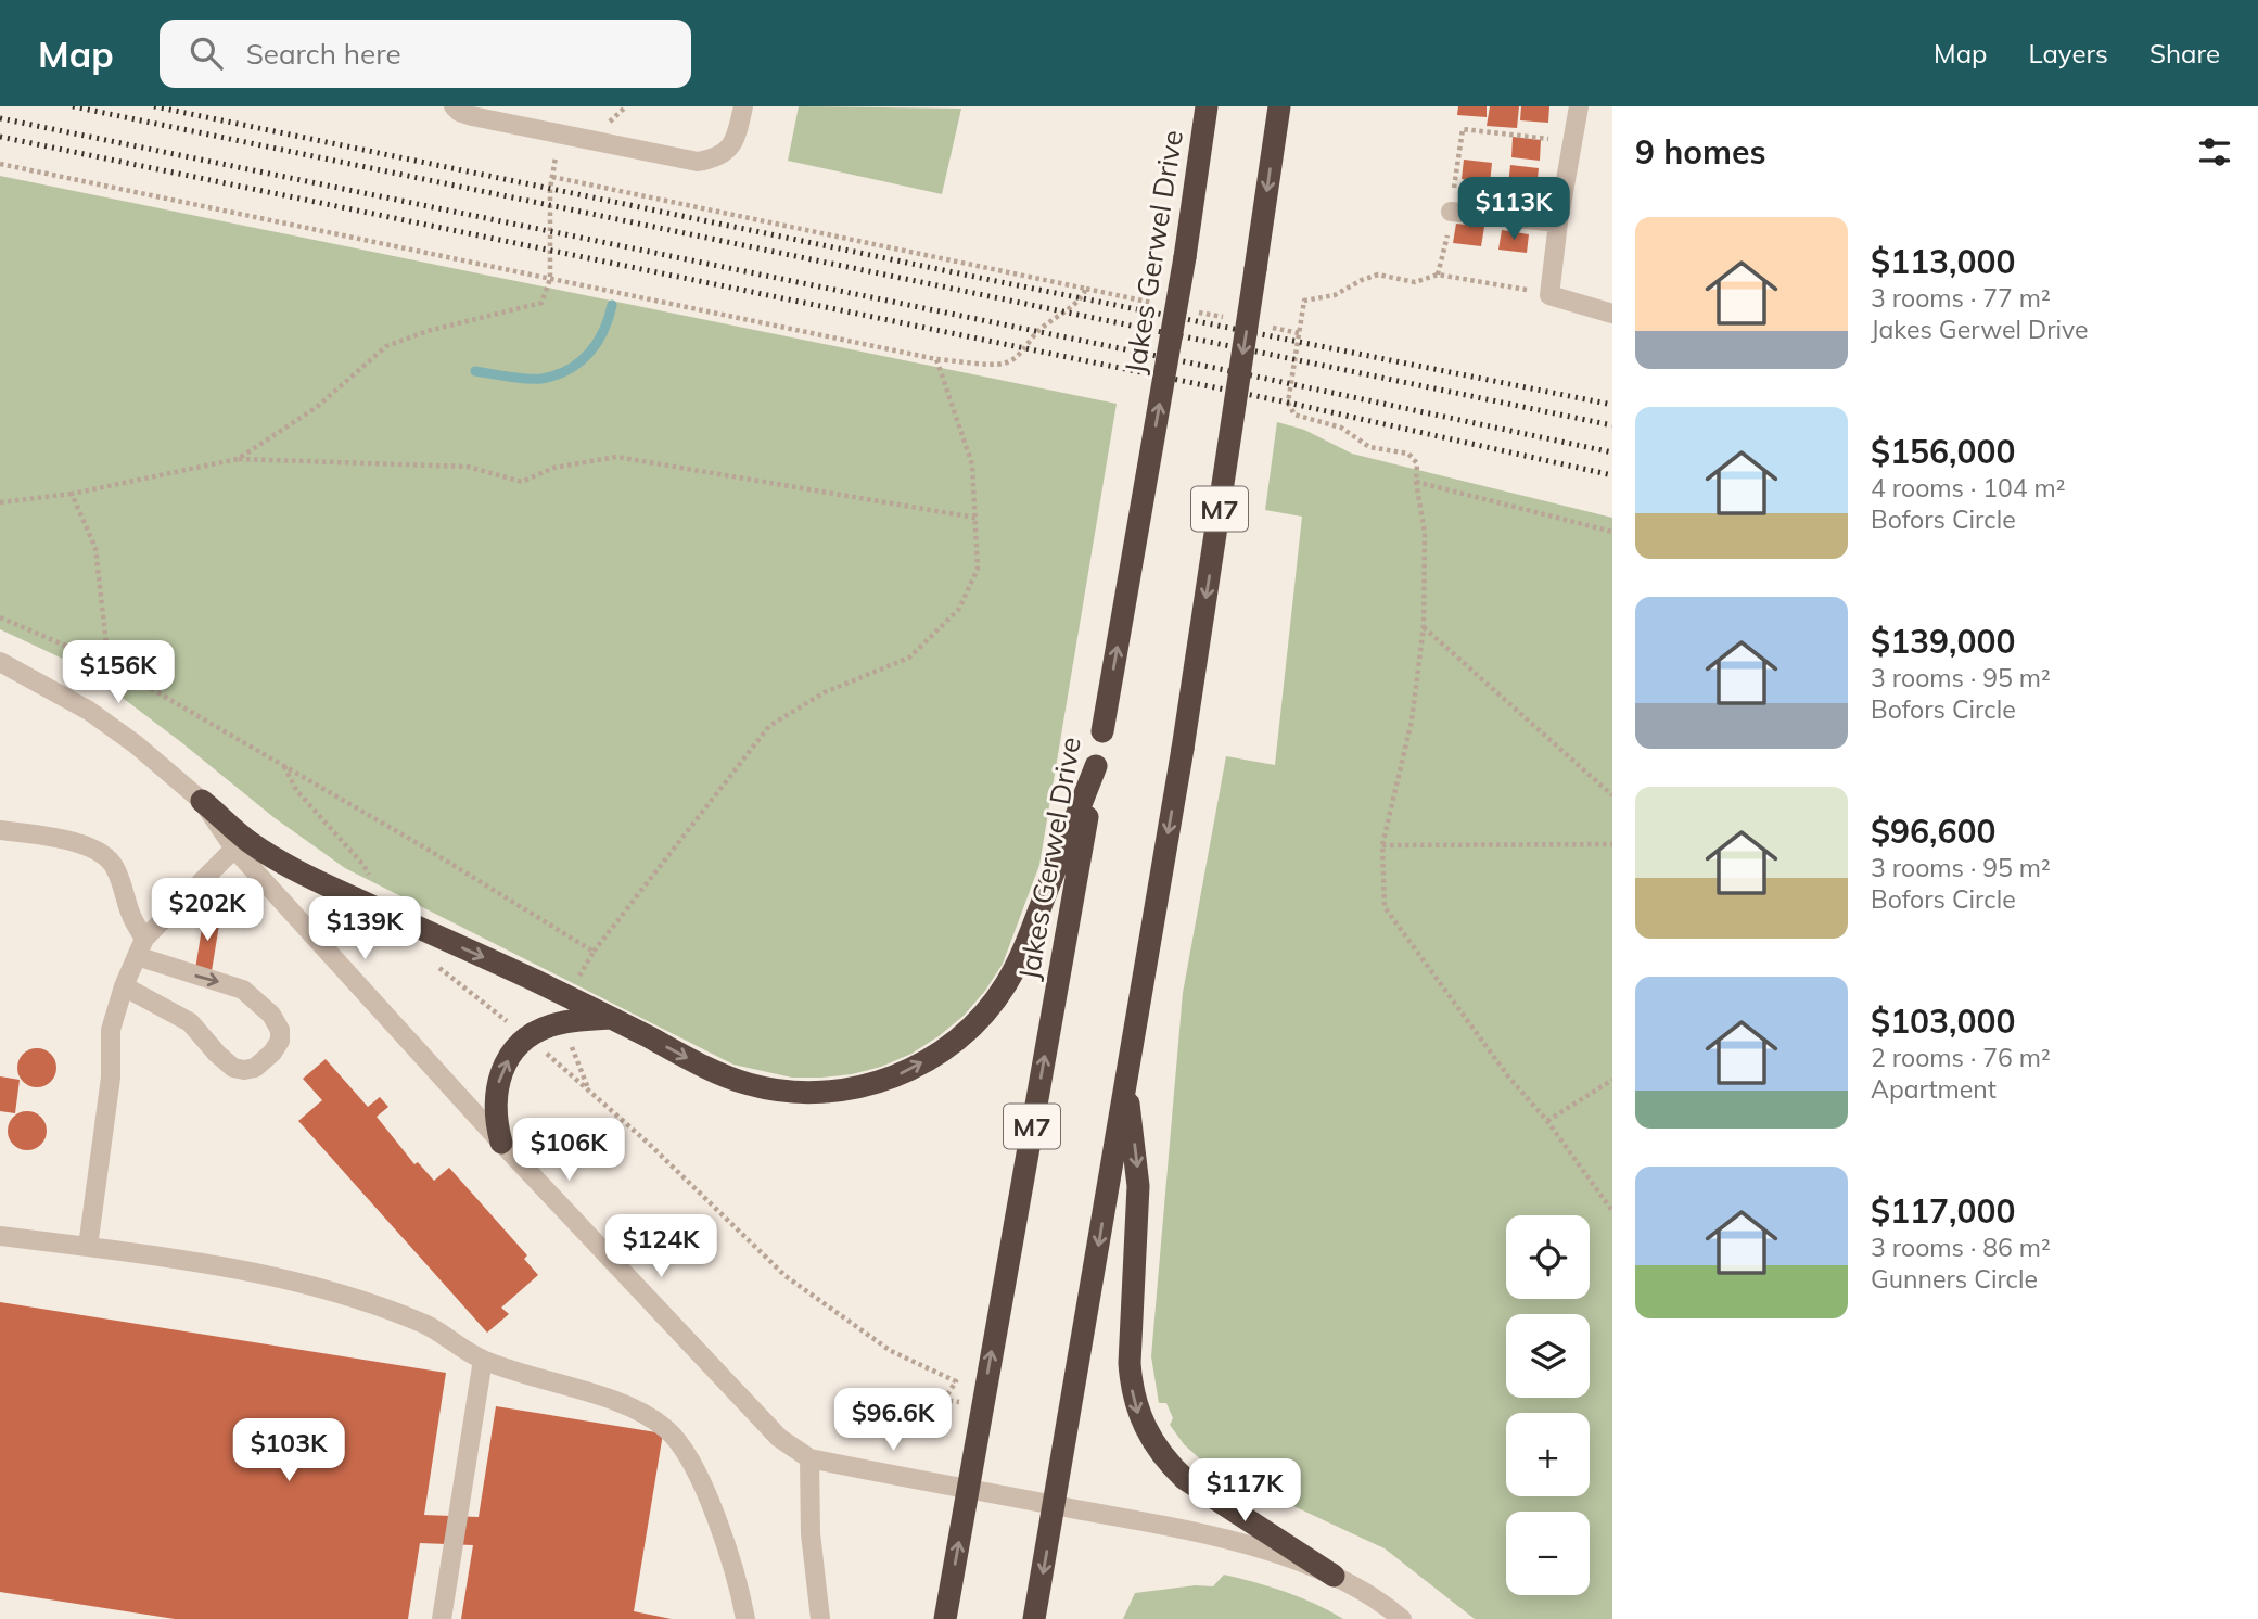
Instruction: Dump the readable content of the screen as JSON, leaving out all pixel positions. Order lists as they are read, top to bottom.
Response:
{
  "streets": {
    "highway": ["Jakes Gerwel Drive", "M7"]
  },
  "page": {
    "header": "Map",
    "search": "Search here",
    "nav": ["Map", "Layers", "Share"],
    "heading": "9 homes",
    "price": [
      "$113K",
      "$156K",
      "$202K",
      "$139K",
      "$106K",
      "$124K",
      "$96.6K",
      "$103K",
      "$117K"
    ],
    "list": [
      {
        "name": "$113,000",
        "note": "3 rooms · 77 m² · Jakes Gerwel Drive"
      },
      {
        "name": "$156,000",
        "note": "4 rooms · 104 m² · Bofors Circle"
      },
      {
        "name": "$139,000",
        "note": "3 rooms · 95 m² · Bofors Circle"
      },
      {
        "name": "$96,600",
        "note": "3 rooms · 95 m² · Bofors Circle"
      },
      {
        "name": "$103,000",
        "note": "2 rooms · 76 m² · Apartment"
      },
      {
        "name": "$117,000",
        "note": "3 rooms · 86 m² · Gunners Circle"
      }
    ],
    "map_buttons": ["+", "−"]
  }
}
